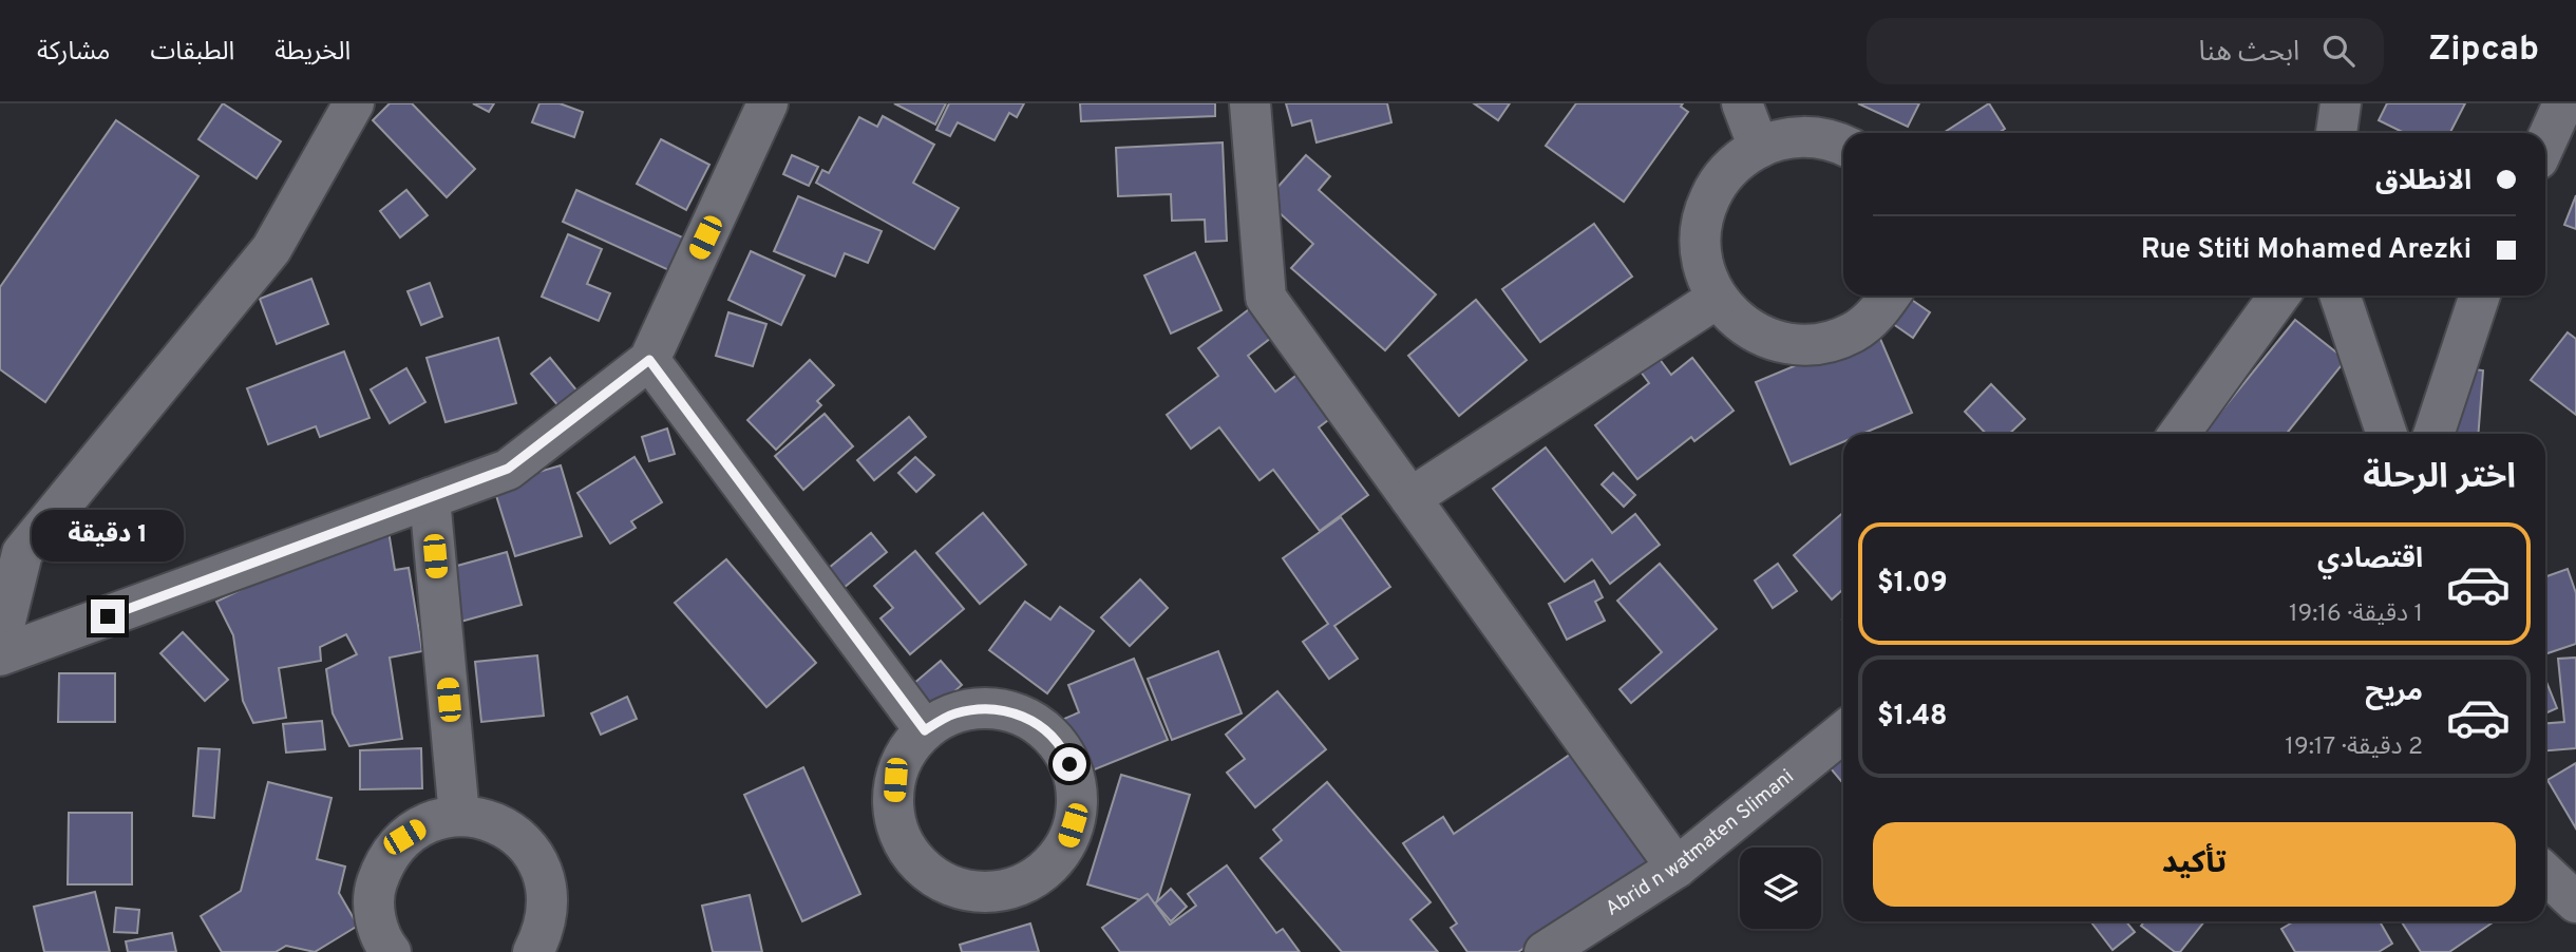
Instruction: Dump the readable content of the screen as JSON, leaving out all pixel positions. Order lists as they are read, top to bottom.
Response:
{
  "streets": {
    "street": ["Abrid n watmaten Slimani"]
  },
  "page": {
    "header": "Zipcab",
    "search": "ابحث هنا",
    "nav": ["الخريطة", "الطبقات", "مشاركة"],
    "banner": ["الانطلاق", "Rue Stiti Mohamed Arezki"],
    "heading": "اختر الرحلة",
    "bubble": "1 دقيقة",
    "list": [
      {
        "name": "اقتصادي",
        "note": "1 دقيقة · 19:16",
        "value": "$1.09"
      },
      {
        "name": "مريح",
        "note": "2 دقيقة · 19:17",
        "value": "$1.48"
      }
    ],
    "buttons": "تأكيد"
  }
}
